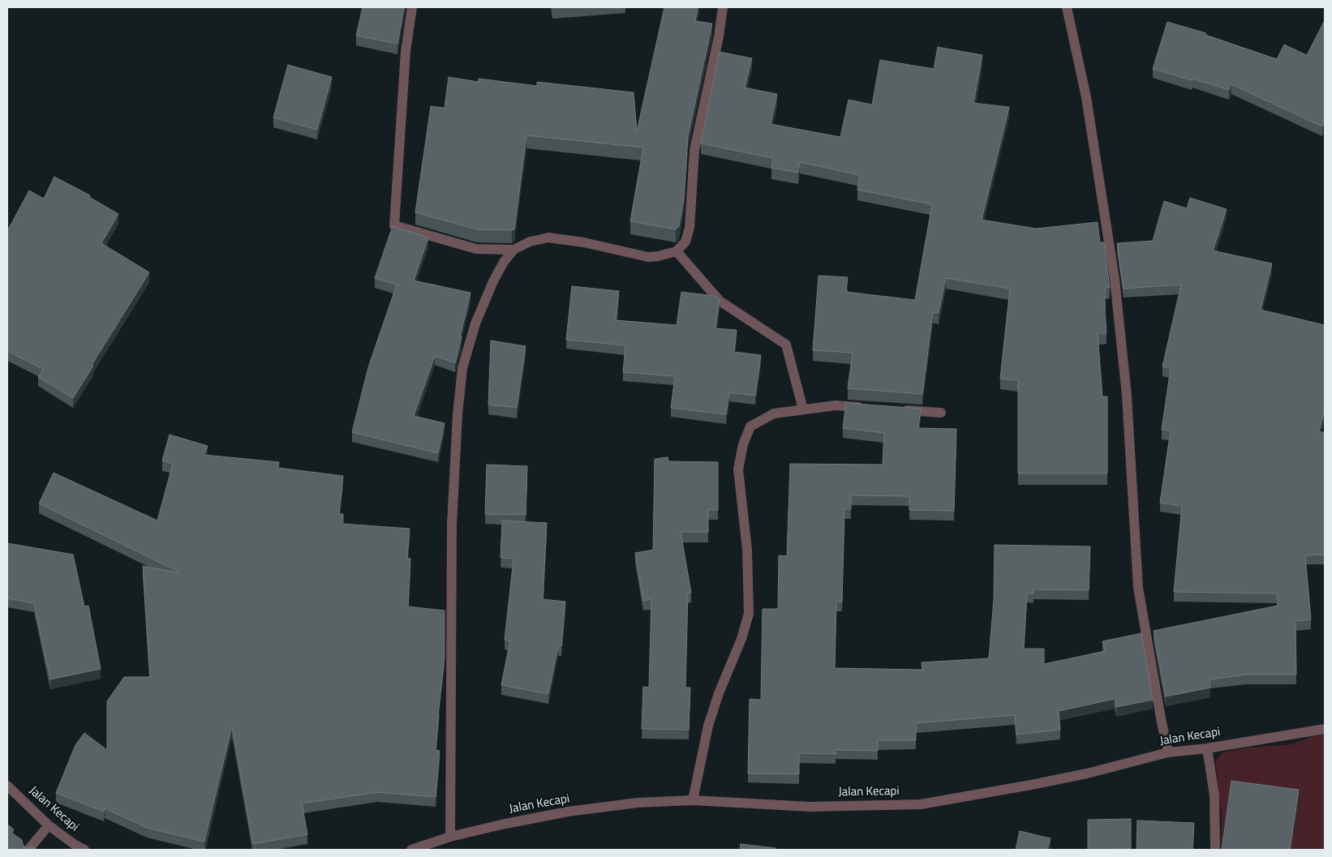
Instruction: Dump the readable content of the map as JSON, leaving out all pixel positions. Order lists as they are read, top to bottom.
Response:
{
  "streets": {
    "street": ["Jalan Kecapi"]
  }
}
